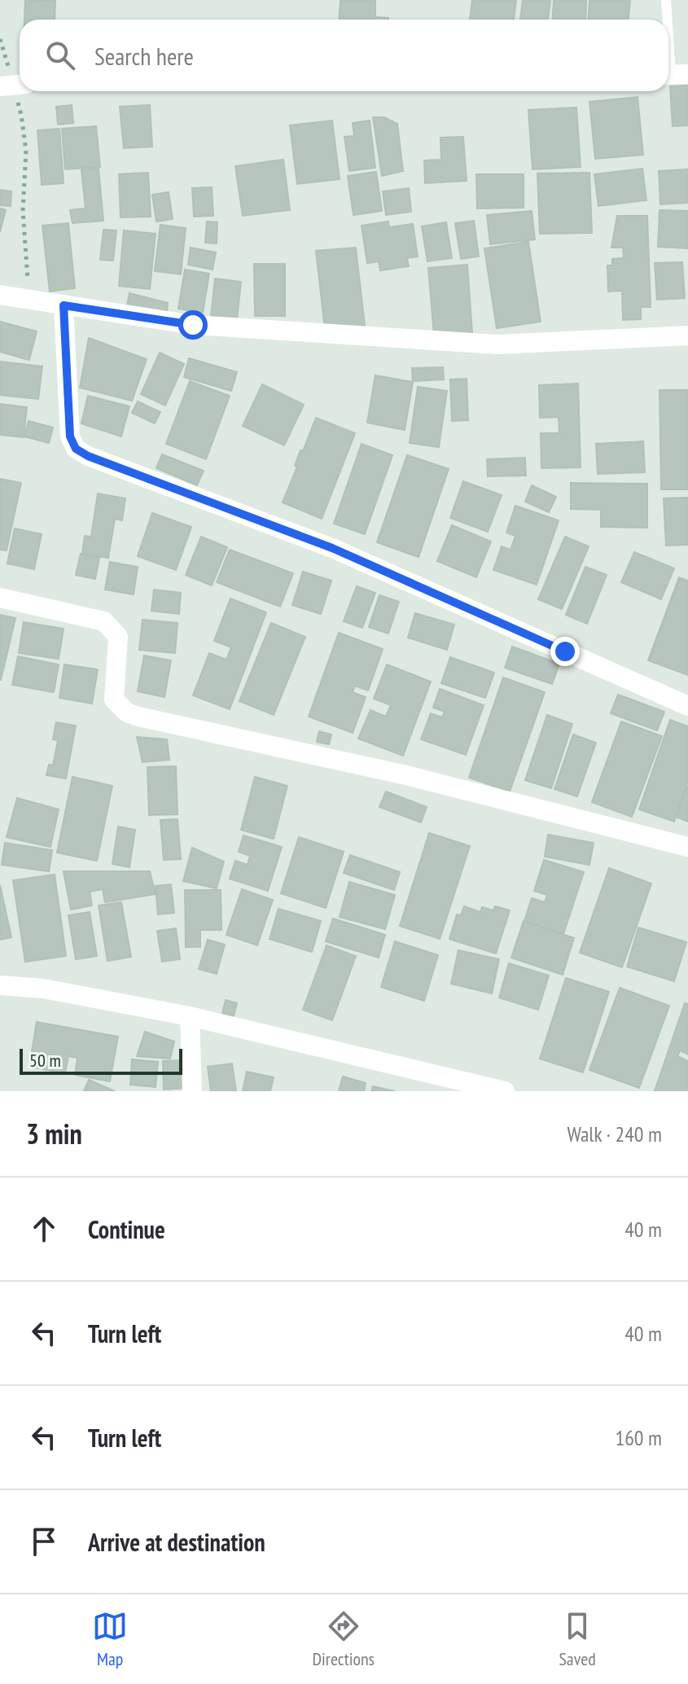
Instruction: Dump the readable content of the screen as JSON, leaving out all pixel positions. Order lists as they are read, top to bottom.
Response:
{
  "scale_bar": "50 m",
  "page": {
    "search": "Search here",
    "scale": "50 m",
    "heading": ["3 min", "Walk · 240 m"],
    "list": [
      ["Continue", "40 m"],
      ["Turn left", "40 m"],
      ["Turn left", "160 m"],
      "Arrive at destination"
    ],
    "nav": ["Map", "Directions", "Saved"]
  }
}
